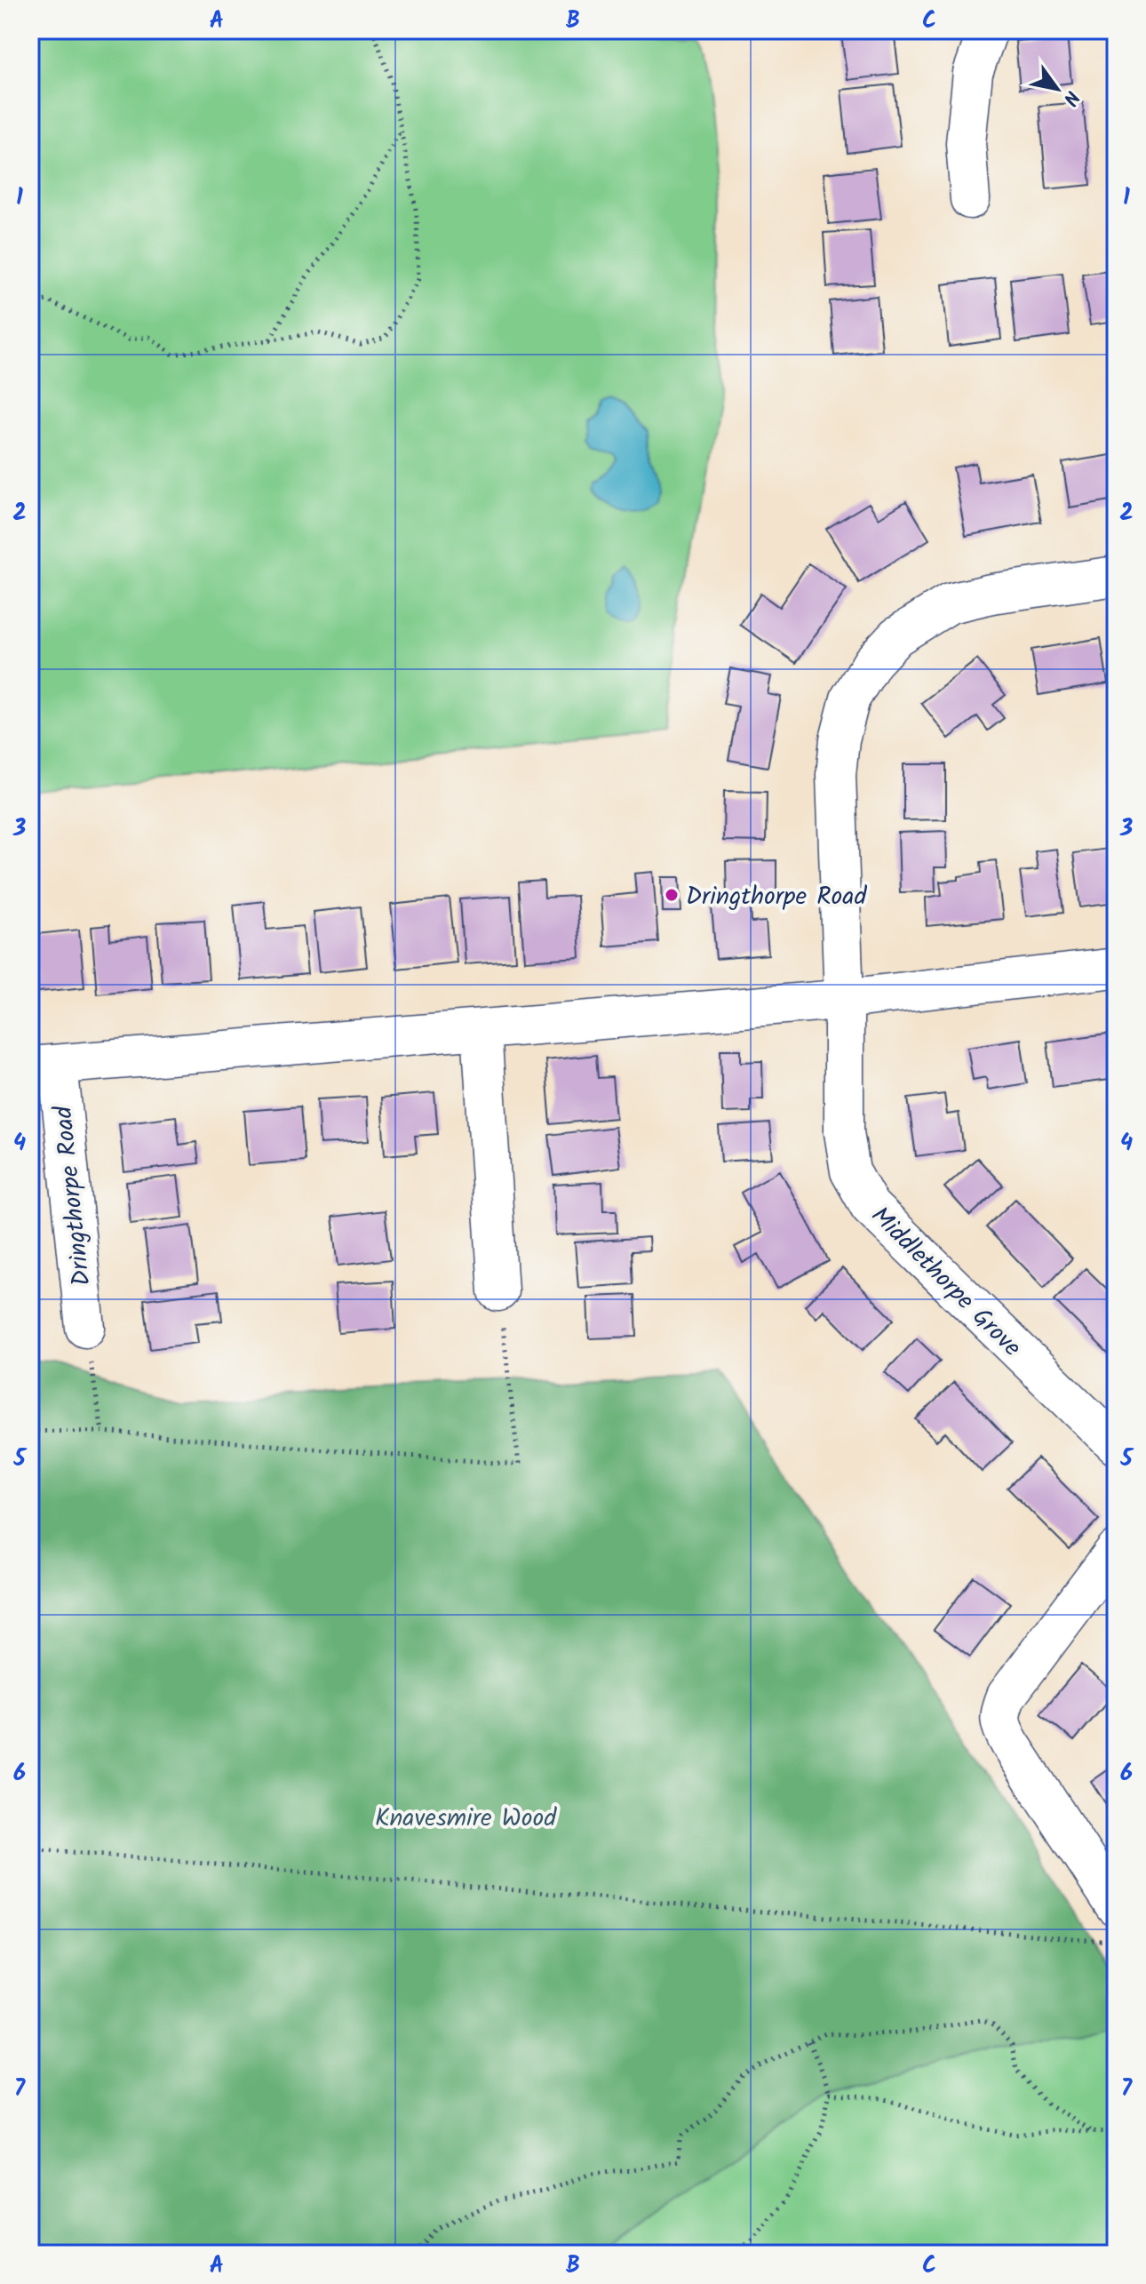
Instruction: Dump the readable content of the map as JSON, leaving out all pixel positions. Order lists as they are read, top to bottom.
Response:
{
  "streets": {
    "street": ["Dringthorpe Road", "Middlethorpe Grove"]
  },
  "crossings": [
    ["Dringthorpe Road", "Middlethorpe Grove"]
  ],
  "parks": ["Knavesmire Wood"],
  "places": ["Dringthorpe Road"],
  "north": "bottom right",
  "grid": {
    "columns": ["A", "B", "C"],
    "rows": [
      "1",
      "2",
      "3",
      "4",
      "5",
      "6",
      "7"
    ]
  }
}
